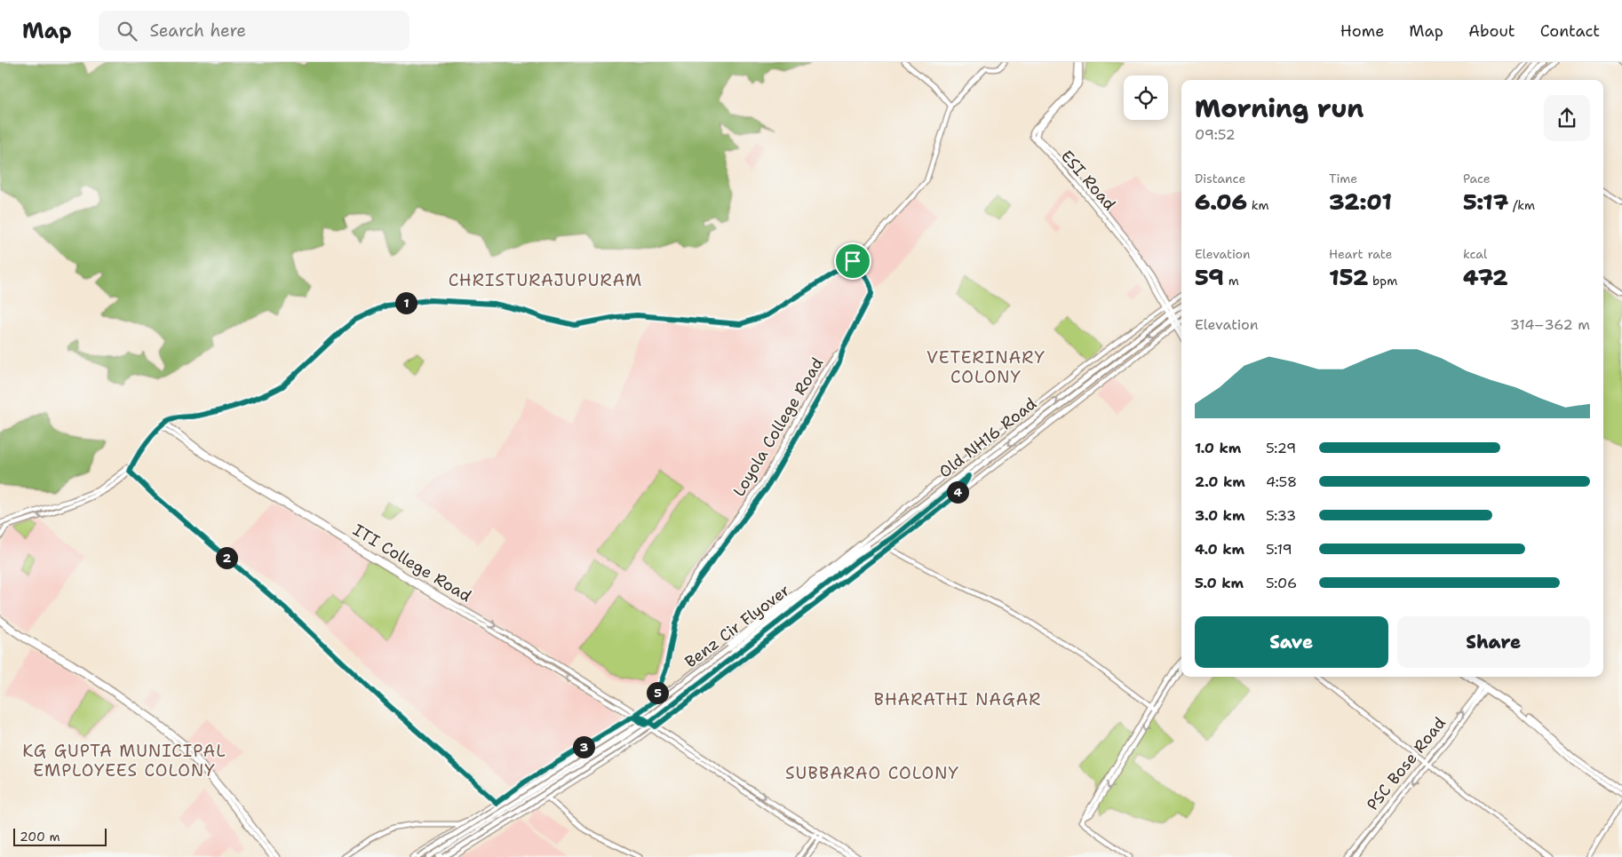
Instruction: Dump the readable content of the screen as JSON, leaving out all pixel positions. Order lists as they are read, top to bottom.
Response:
{
  "streets": {
    "main road": ["Old NH16 Road", "Benz Cir Flyover"],
    "street": [
      "ESI Road",
      "Loyola College Road",
      "ITI College Road",
      "PSC Bose Road"
    ]
  },
  "crossings": [
    ["ESI Road", "Old NH16 Road"],
    ["Old NH16 Road", "Benz Cir Flyover"]
  ],
  "districts": [
    "CHRISTURAJUPURAM",
    "VETERINARY COLONY",
    "BHARATHI NAGAR",
    "KG GUPTA MUNICIPAL EMPLOYEES COLONY",
    "SUBBARAO COLONY"
  ],
  "scale_bar": "200 m",
  "page": {
    "header": "Map",
    "search": "Search here",
    "nav": [
      "Home",
      "Map",
      "About",
      "Contact"
    ],
    "heading": ["Morning run", "09:52"],
    "stats": [
      ["Distance", "6.06 km"],
      ["Time", "32:01"],
      ["Pace", "5:17 /km"],
      ["Elevation", "59 m"],
      ["Heart rate", "152 bpm"],
      ["kcal", "472"]
    ],
    "pins": [
      "1",
      "4",
      "2",
      "5",
      "3"
    ],
    "chart": ["Elevation", "314–362 m"],
    "list": [
      {
        "name": "1.0 km",
        "note": "5:29"
      },
      {
        "name": "2.0 km",
        "note": "4:58"
      },
      {
        "name": "3.0 km",
        "note": "5:33"
      },
      {
        "name": "4.0 km",
        "note": "5:19"
      },
      {
        "name": "5.0 km",
        "note": "5:06"
      }
    ],
    "buttons": ["Save", "Share"],
    "scale": "200 m"
  }
}
